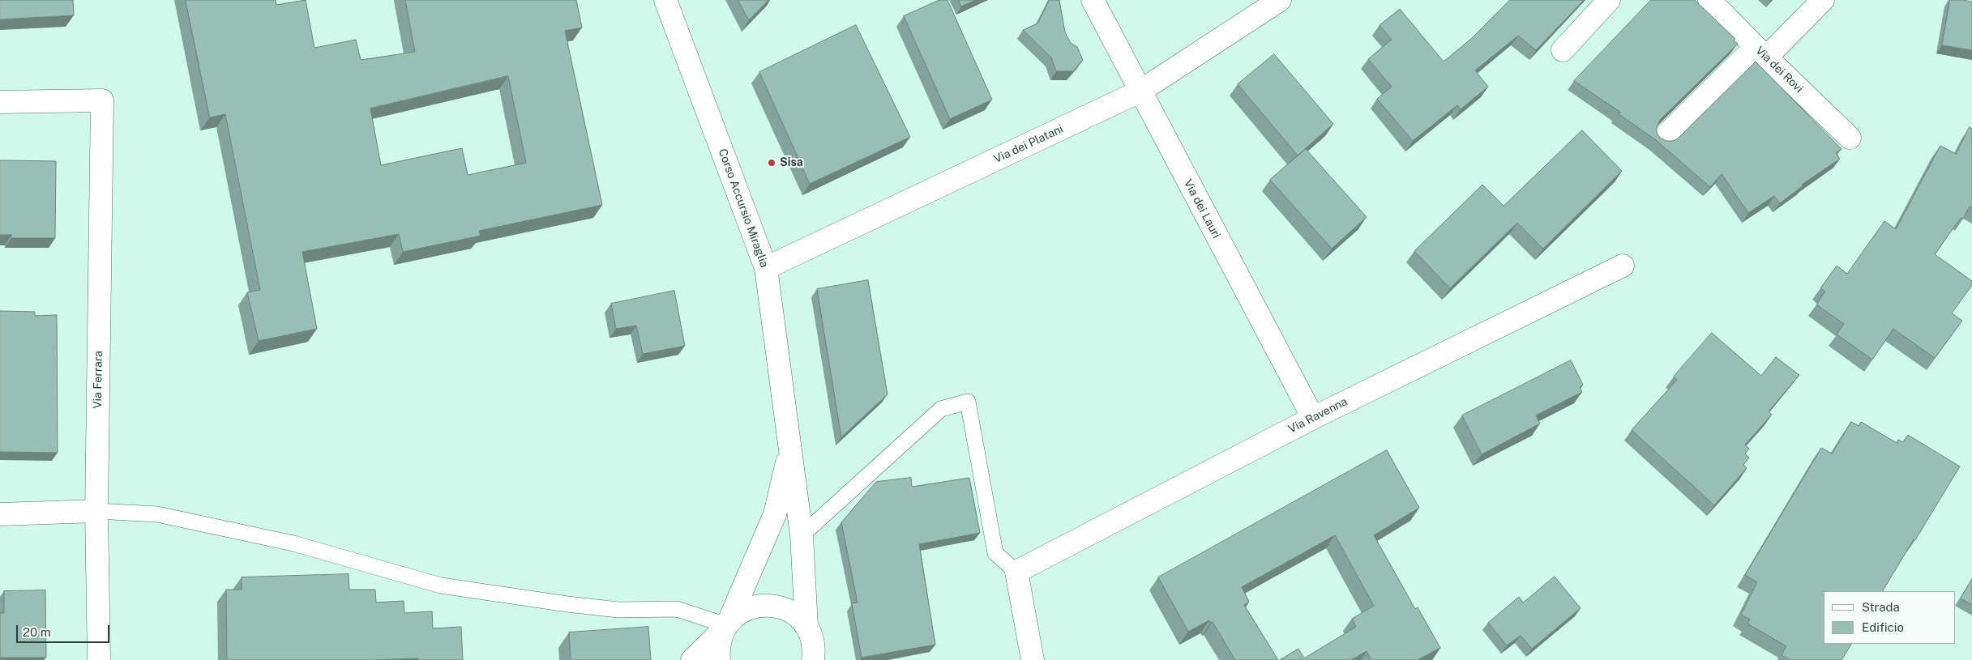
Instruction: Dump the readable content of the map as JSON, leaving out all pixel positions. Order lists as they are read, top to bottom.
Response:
{
  "streets": {
    "street": [
      "Via dei Rovi",
      "Via dei Platani",
      "Corso Accursio Miraglia",
      "Via dei Lauri",
      "Via Ferrara",
      "Via Ravenna"
    ]
  },
  "crossings": [
    ["Via dei Platani", "Corso Accursio Miraglia"],
    ["Via dei Platani", "Via dei Lauri"],
    ["Via dei Lauri", "Via Ravenna"]
  ],
  "places": ["Sisa"],
  "legend": ["Strada", "Edificio"],
  "scale_bar": "20 m"
}
